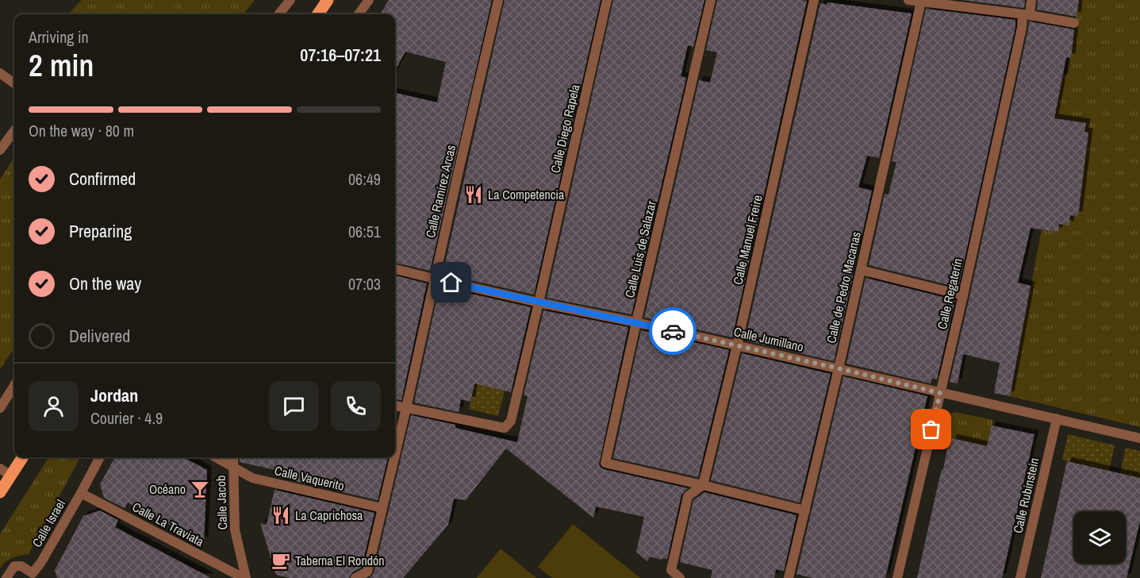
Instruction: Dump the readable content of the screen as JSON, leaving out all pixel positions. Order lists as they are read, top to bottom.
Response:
{
  "streets": {
    "street": [
      "Calle Diego Rapela",
      "Calle Ramírez Arcas",
      "Calle Manuel Freire",
      "Calle Luis de Salazar",
      "Calle de Pedro Macanas",
      "Calle Regaterín",
      "Calle Jumillano",
      "Calle Vaquerito",
      "Calle Rubinstein",
      "Calle Jacob",
      "Calle Israel",
      "Calle La Traviata"
    ]
  },
  "crossings": [
    ["Calle Diego Rapela", "Calle Ramírez Arcas"],
    ["Calle Diego Rapela", "Calle Jumillano"],
    ["Calle Ramírez Arcas", "Calle Jumillano"],
    ["Calle Ramírez Arcas", "Calle Vaquerito"],
    ["Calle Manuel Freire", "Calle Luis de Salazar"],
    ["Calle Manuel Freire", "Calle Jumillano"],
    ["Calle Luis de Salazar", "Calle Jumillano"],
    ["Calle de Pedro Macanas", "Calle Jumillano"],
    ["Calle Regaterín", "Calle Jumillano"],
    ["Calle Jumillano", "Calle Rubinstein"],
    ["Calle Vaquerito", "Calle Jacob"],
    ["Calle Jacob", "Calle La Traviata"],
    ["Calle Israel", "Calle La Traviata"]
  ],
  "places": {
    "restaurant": ["La Competencia", "La Caprichosa"],
    "bar": ["Océano"],
    "cafe": ["Taberna El Rondón"]
  },
  "page": {
    "heading": ["2 min", "Arriving in", "07:16–07:21"],
    "panel": ["Jordan", "Courier · 4.9"],
    "bar": "On the way · 80 m",
    "list": [
      ["Confirmed", "06:49"],
      ["Preparing", "06:51"],
      ["On the way", "07:03"],
      "Delivered"
    ]
  }
}
